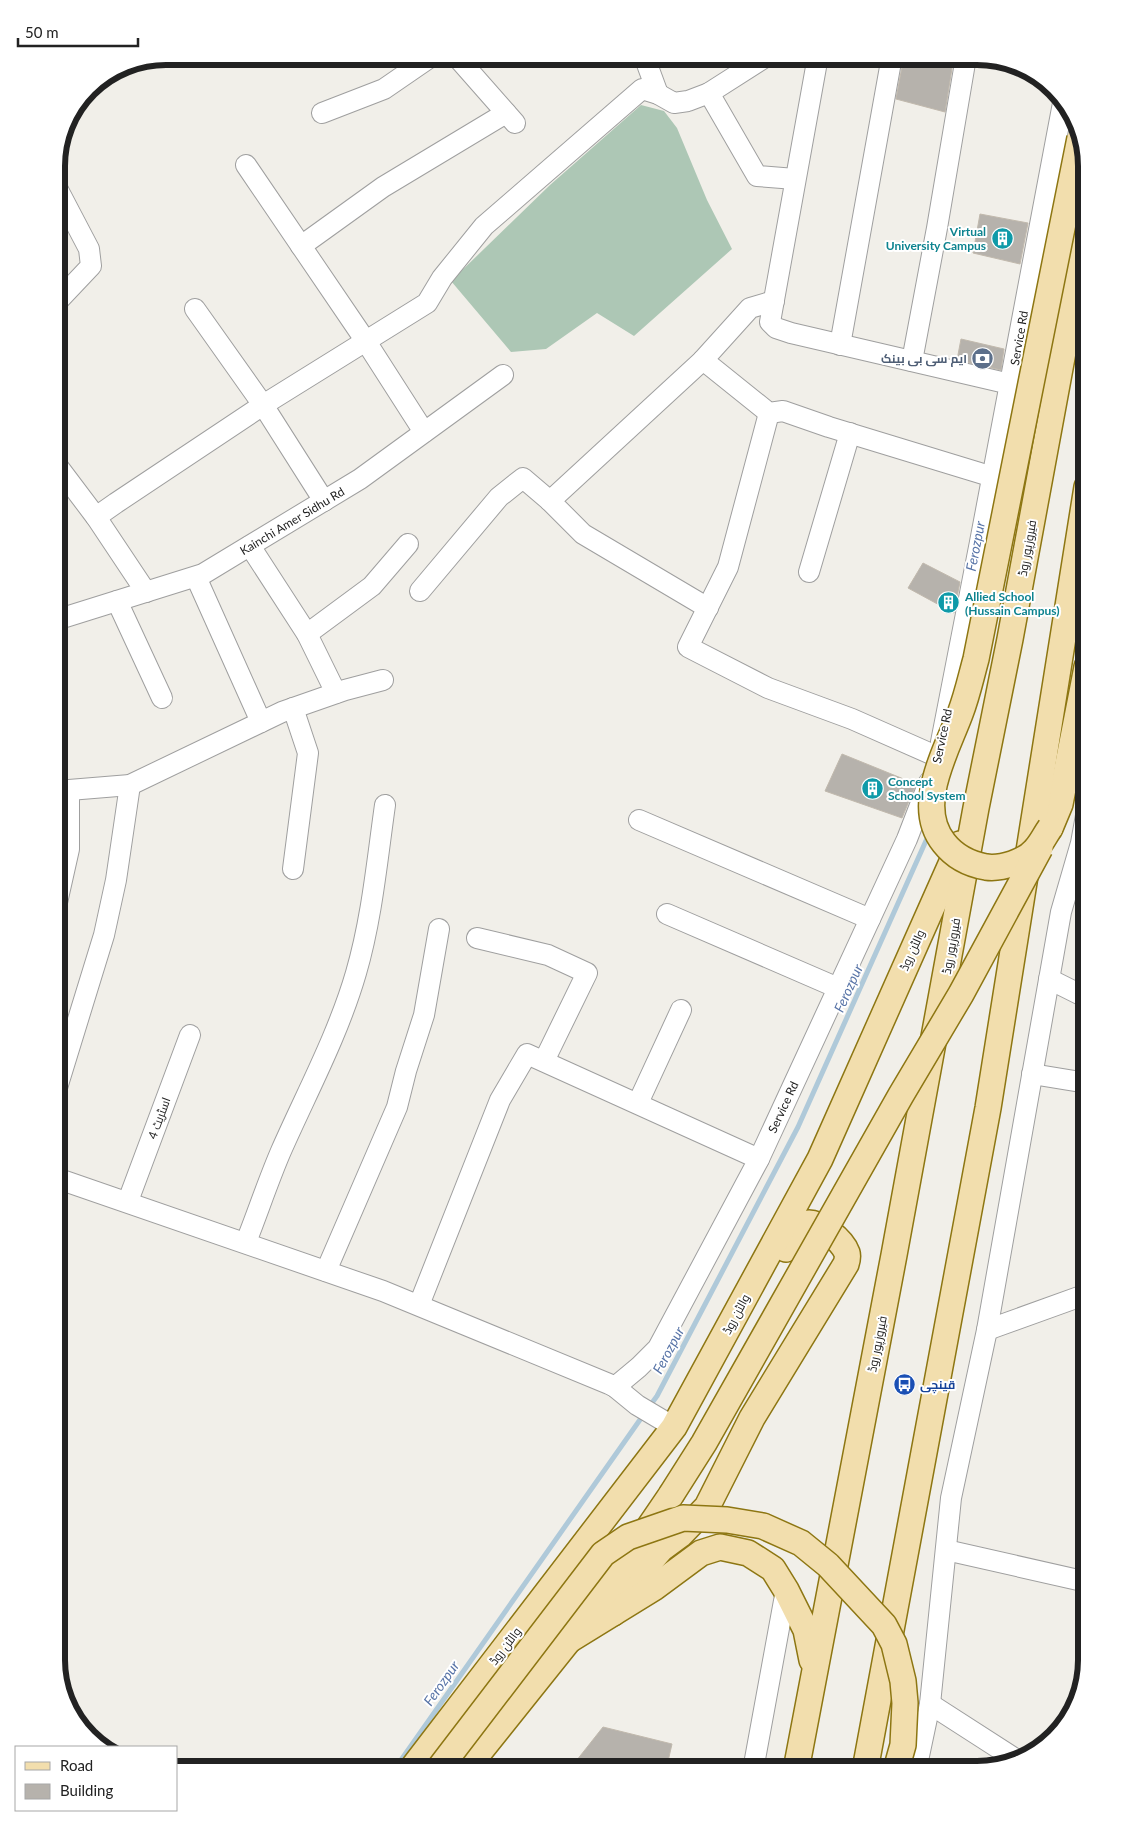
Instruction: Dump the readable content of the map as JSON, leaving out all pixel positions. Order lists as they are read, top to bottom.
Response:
{
  "streets": {
    "main road": ["فیروزپور روڈ", "والٹن روڈ"],
    "street": ["Service Rd", "Kainchi Amer Sidhu Rd", "اسٹریٹ 4"]
  },
  "crossings": [
    ["فیروزپور روڈ", "والٹن روڈ"]
  ],
  "water": ["Ferozpur"],
  "places": {
    "building": ["Virtual University Campus", "Allied School (Hussain Campus)", "Concept School System"],
    "bank": ["ایم سی بی بینک"],
    "bus stop": ["قینچی"]
  },
  "legend": ["Road", "Building"],
  "scale_bar": "50 m"
}
